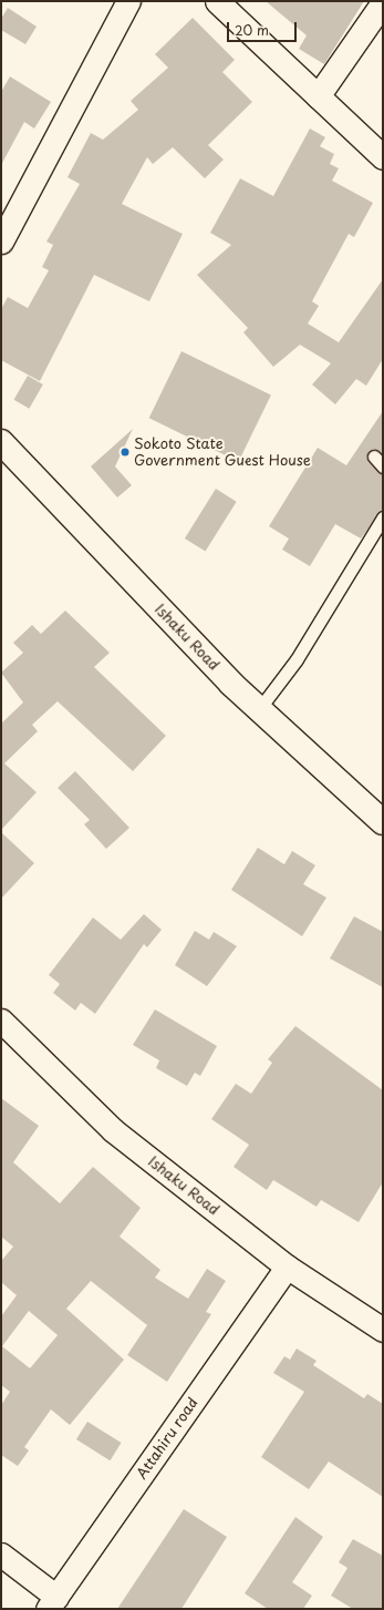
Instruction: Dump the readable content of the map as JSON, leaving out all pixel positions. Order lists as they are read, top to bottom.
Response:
{
  "streets": {
    "street": ["Ishaku Road", "Attahiru road"]
  },
  "crossings": [
    ["Ishaku Road", "Attahiru road"]
  ],
  "places": ["Sokoto State Government Guest House"],
  "scale_bar": "20 m"
}
